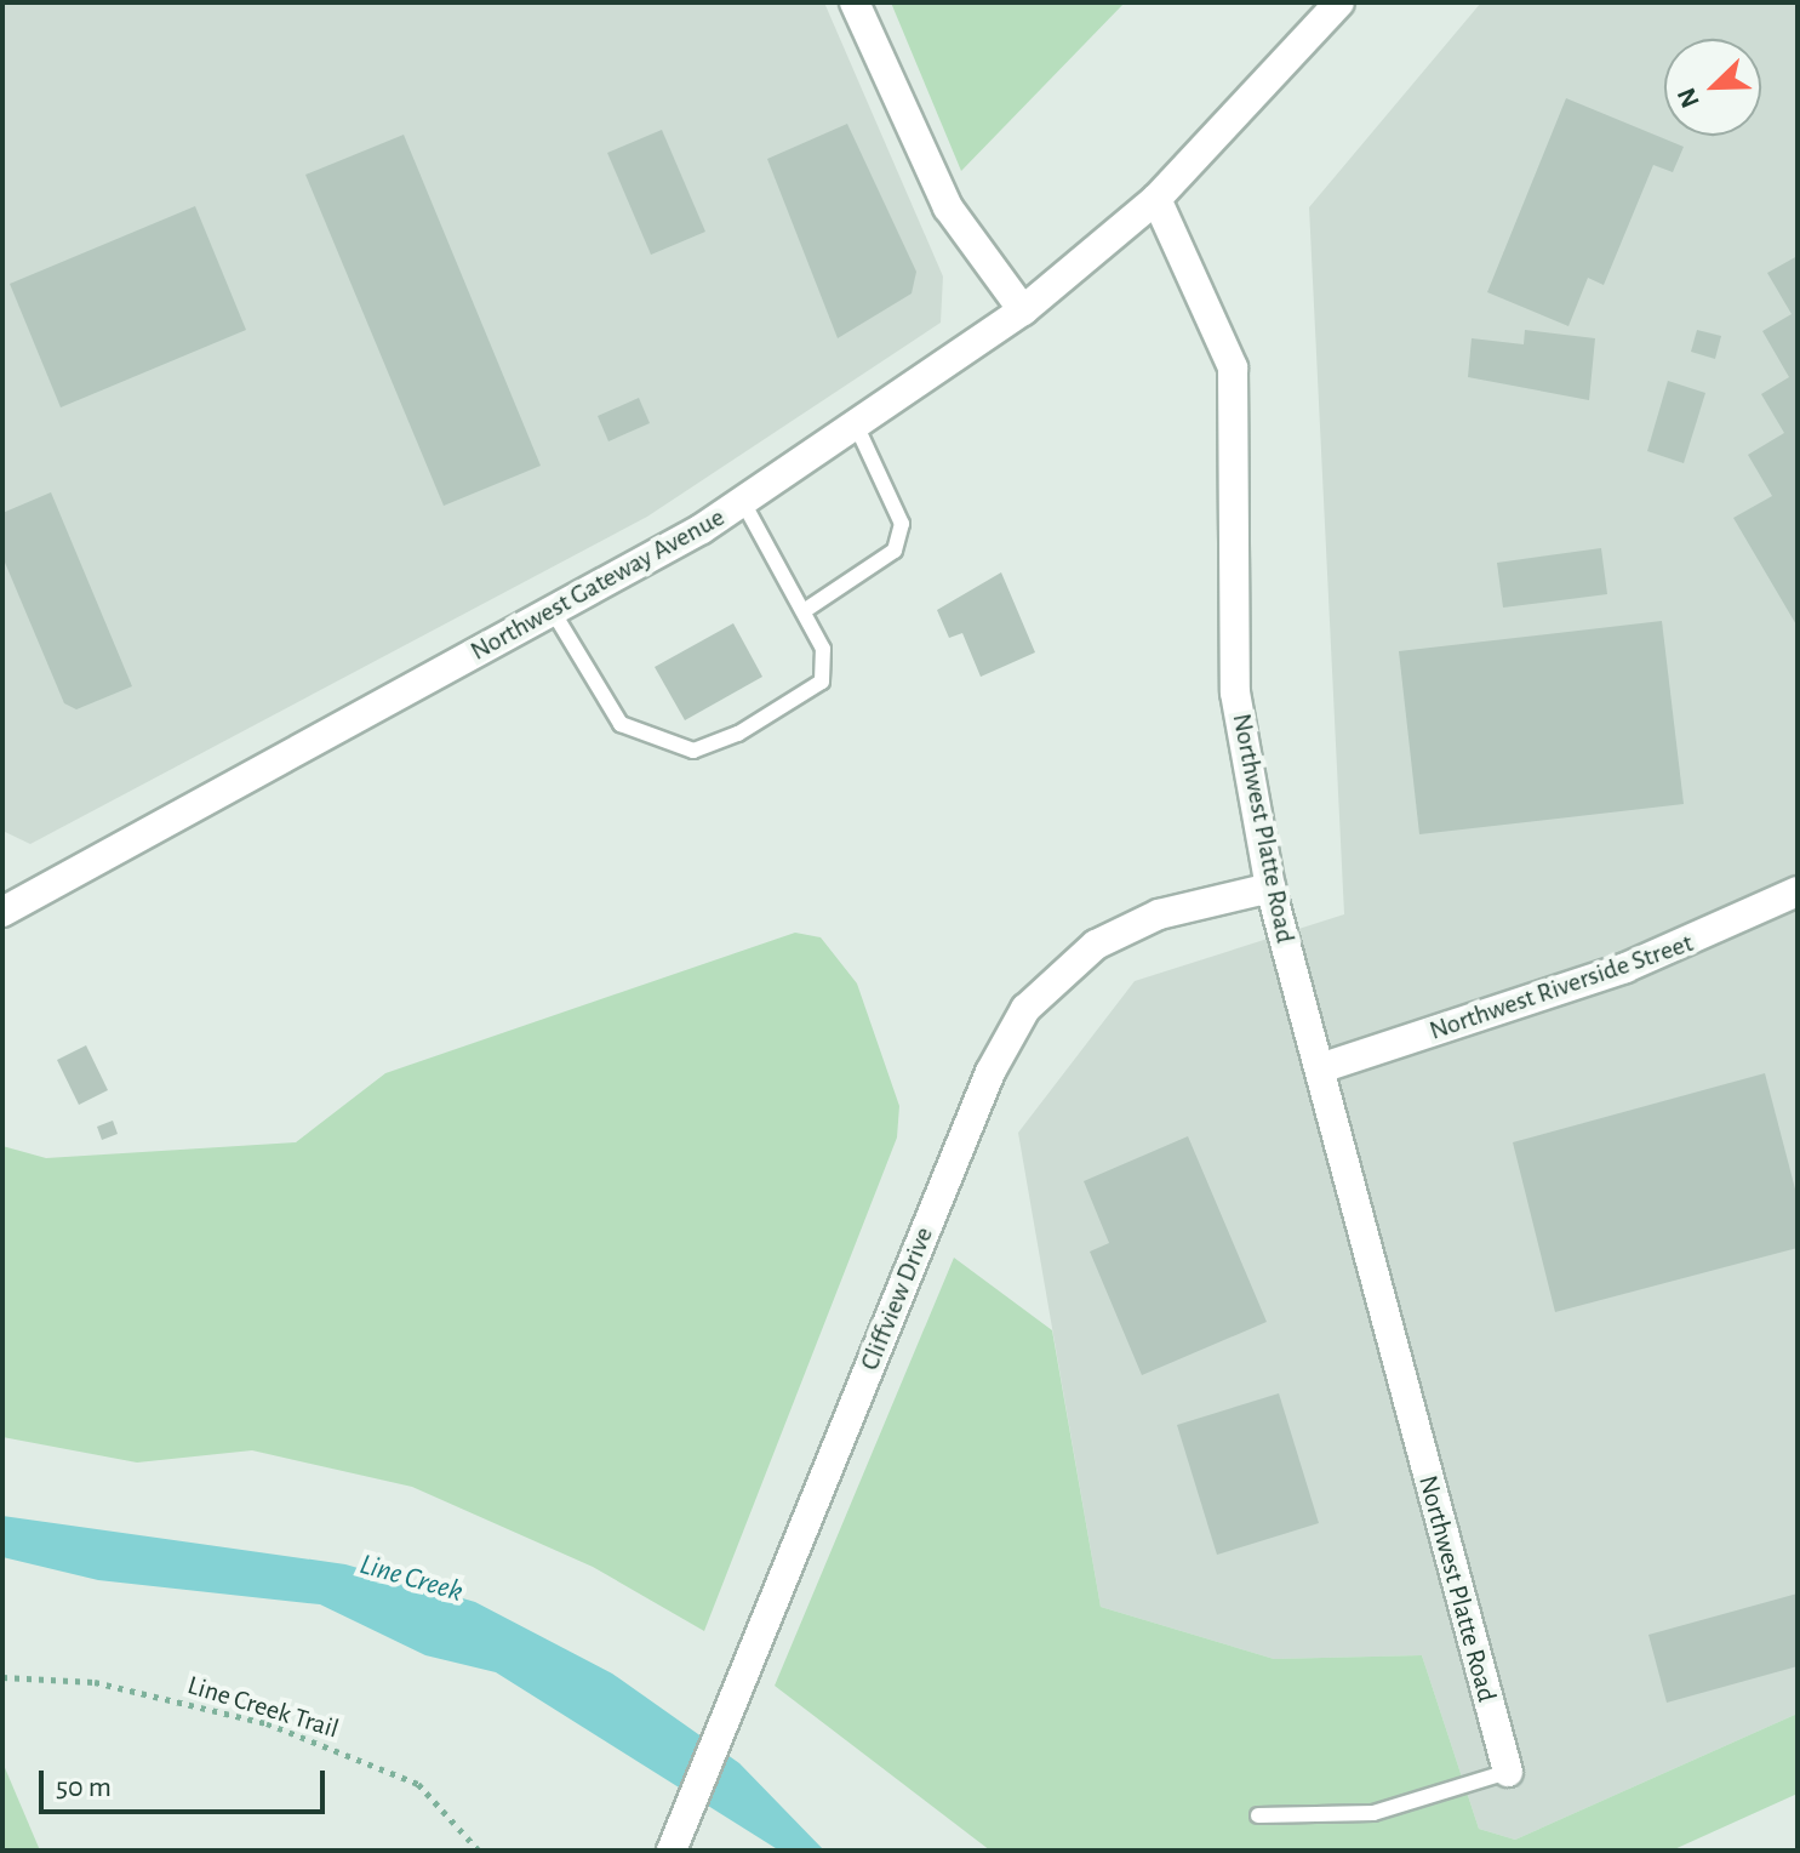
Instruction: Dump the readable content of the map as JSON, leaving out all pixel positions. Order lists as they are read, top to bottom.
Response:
{
  "streets": {
    "street": [
      "Northwest Gateway Avenue",
      "Northwest Platte Road",
      "Northwest Riverside Street",
      "Cliffview Drive"
    ],
    "path": ["Line Creek Trail"]
  },
  "crossings": [
    ["Northwest Gateway Avenue", "Northwest Platte Road"],
    ["Northwest Platte Road", "Northwest Riverside Street"],
    ["Northwest Platte Road", "Cliffview Drive"]
  ],
  "water": ["Line Creek"],
  "scale_bar": "50 m",
  "north": "bottom left"
}
